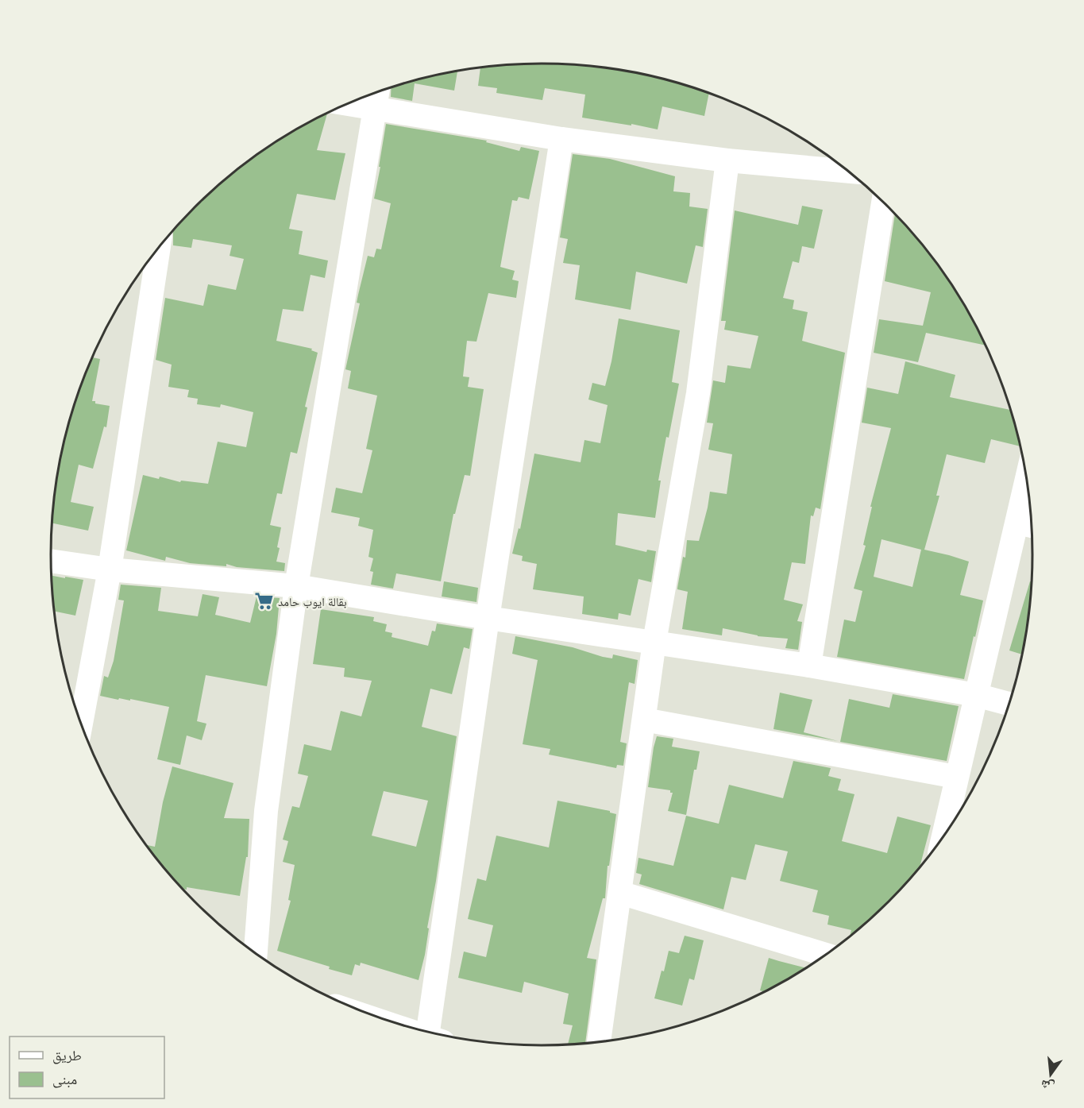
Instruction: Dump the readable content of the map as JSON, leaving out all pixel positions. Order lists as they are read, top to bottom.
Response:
{
  "places": {
    "supermarket": ["بقالة ايوب حامد"]
  },
  "legend": ["طريق", "مبنى"],
  "north": "bottom"
}
